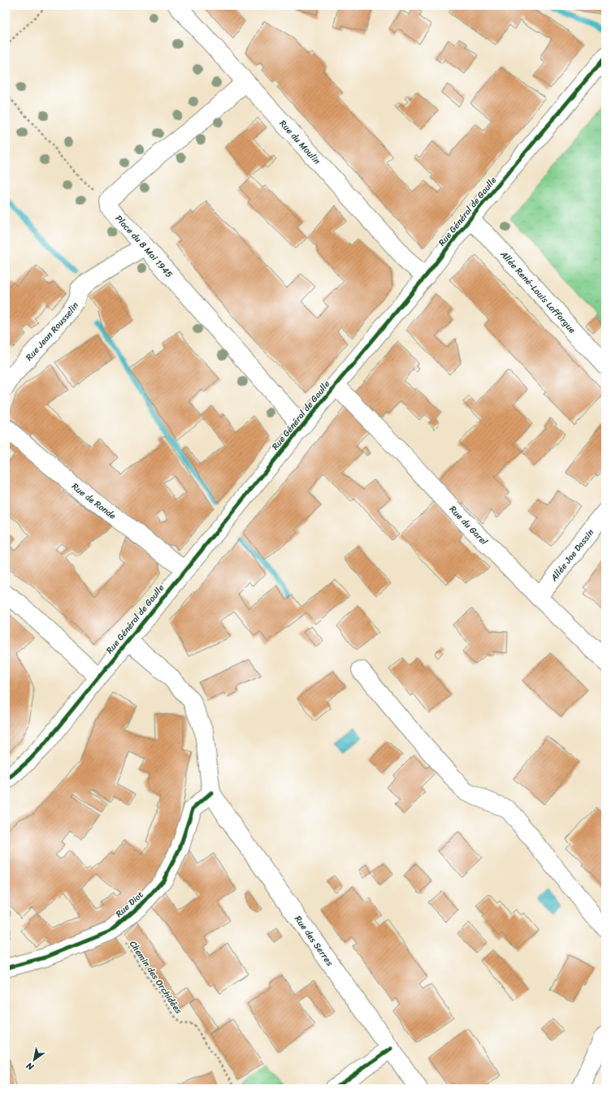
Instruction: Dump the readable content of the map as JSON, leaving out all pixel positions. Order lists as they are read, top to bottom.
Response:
{
  "streets": {
    "street": [
      "Rue du Moulin",
      "Rue Général de Gaulle",
      "Place du 8 Mai 1945",
      "Allée René-Louis Lafforgue",
      "Rue Jean Rousselin",
      "Rue de Ronde",
      "Rue du Garel",
      "Allée Joe Dassin",
      "Rue Diot",
      "Rue des Serres"
    ],
    "path": ["Chemin des Orchidées"]
  },
  "crossings": [
    ["Rue du Moulin", "Rue Général de Gaulle"],
    ["Rue Général de Gaulle", "Place du 8 Mai 1945"],
    ["Rue Général de Gaulle", "Allée René-Louis Lafforgue"],
    ["Rue Général de Gaulle", "Rue de Ronde"],
    ["Rue Général de Gaulle", "Rue du Garel"],
    ["Place du 8 Mai 1945", "Rue Jean Rousselin"],
    ["Rue du Garel", "Allée Joe Dassin"],
    ["Rue Diot", "Rue des Serres"],
    ["Rue Diot", "Chemin des Orchidées"]
  ],
  "north": "bottom left"
}
